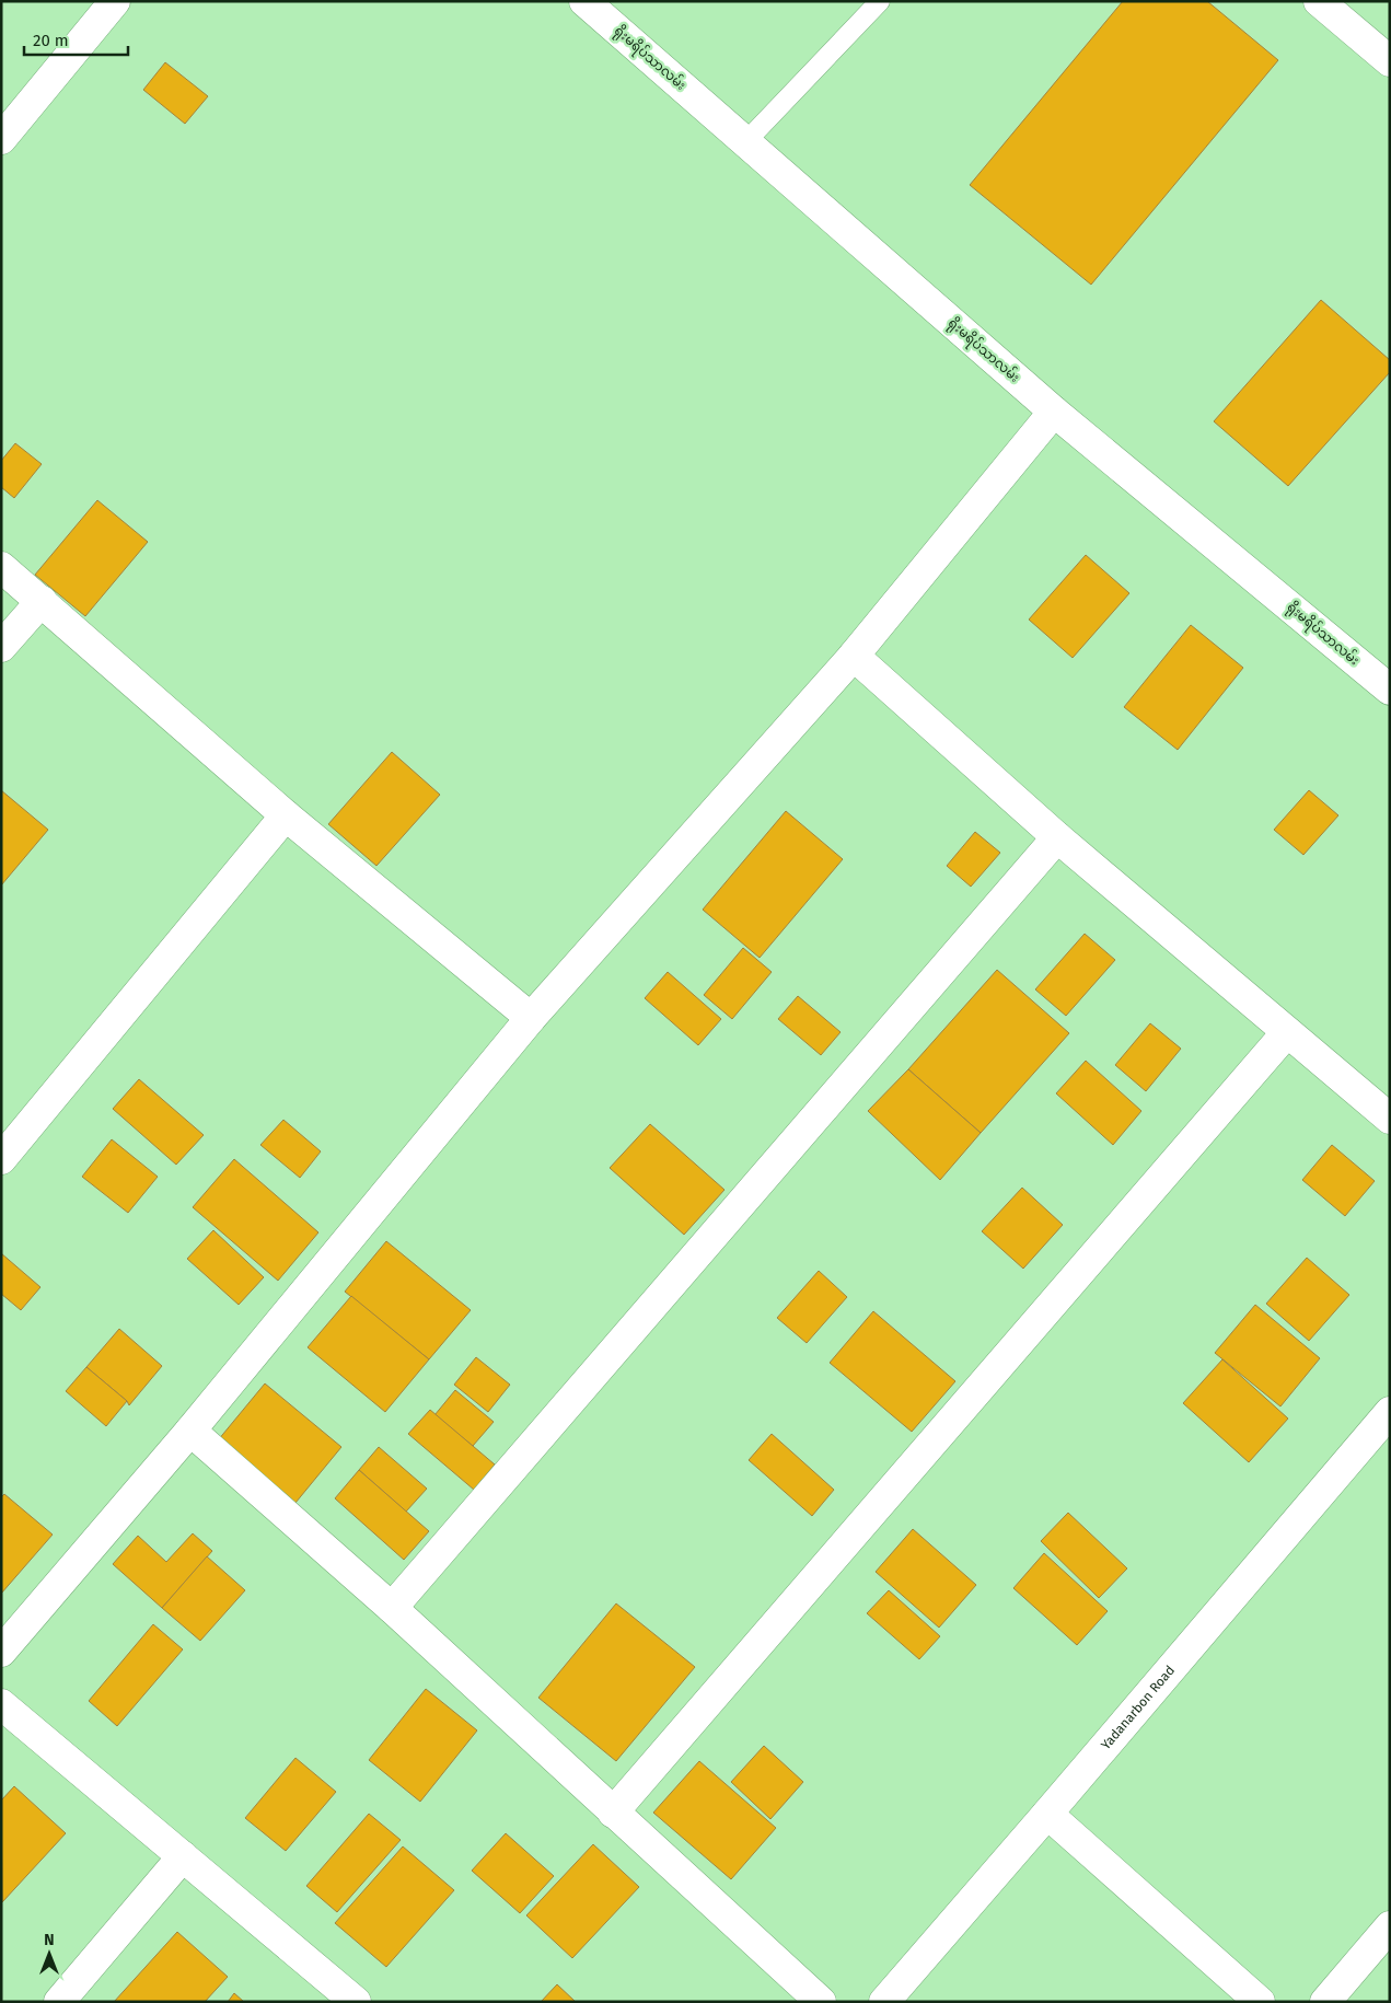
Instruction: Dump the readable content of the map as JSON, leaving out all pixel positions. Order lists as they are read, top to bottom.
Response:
{
  "streets": {
    "street": ["ရိုးမရိပ်သာလမ်း", "Yadanarbon Road"]
  },
  "scale_bar": "20 m",
  "north": "top"
}
